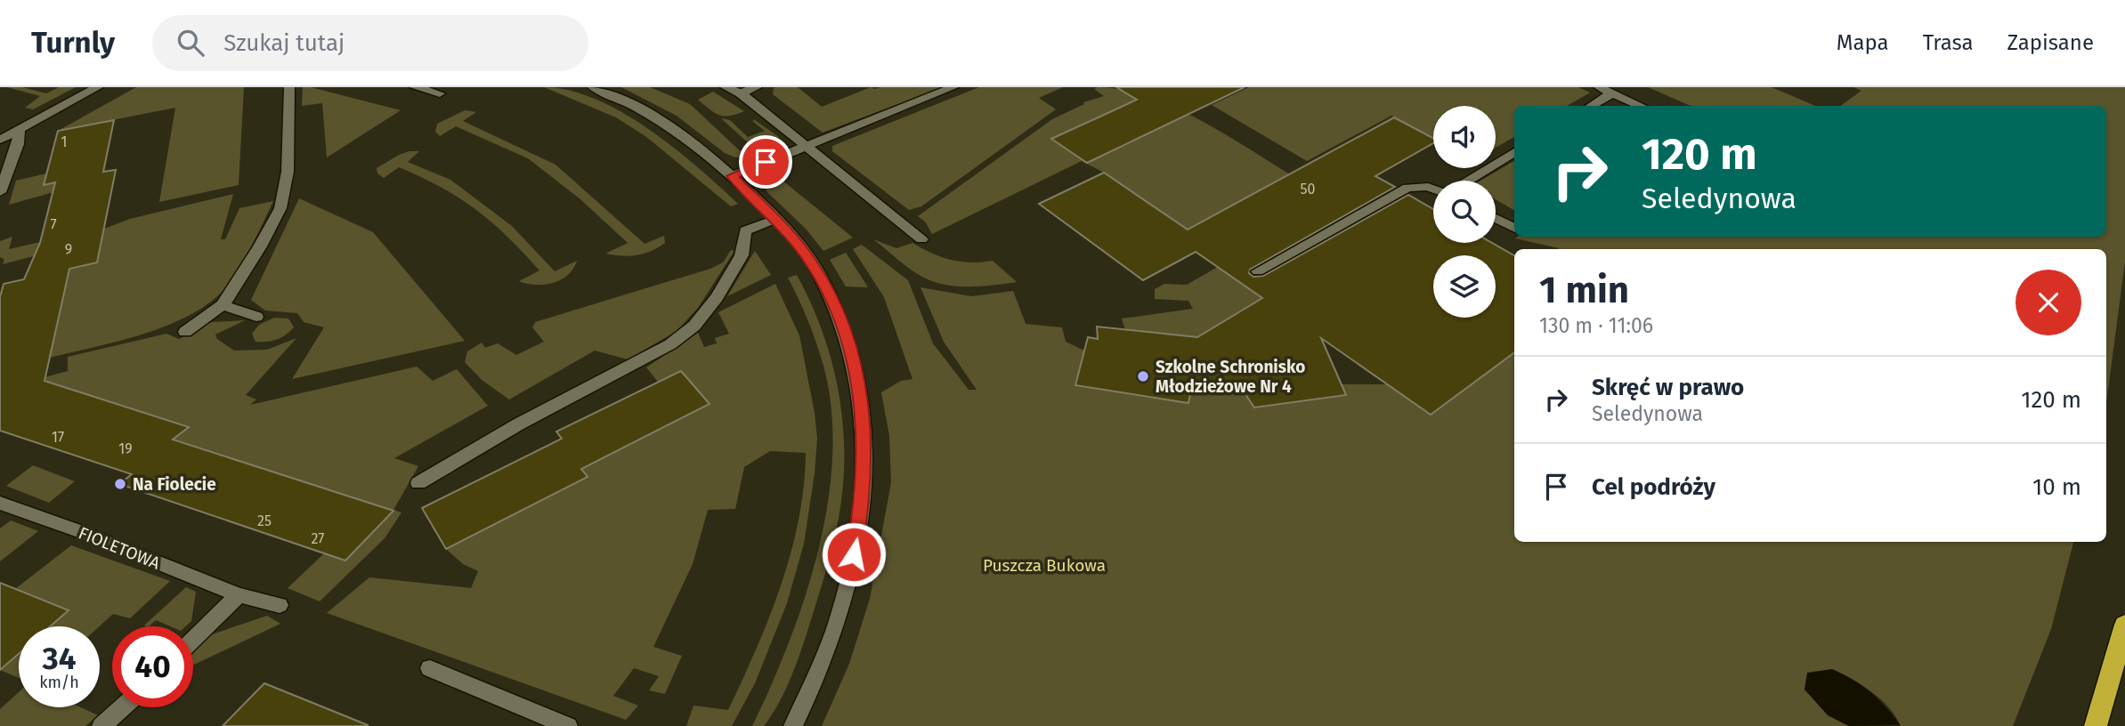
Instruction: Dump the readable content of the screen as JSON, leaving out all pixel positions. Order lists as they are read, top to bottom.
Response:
{
  "streets": {
    "street": ["FIOLETOWA"]
  },
  "parks": ["Puszcza Bukowa"],
  "places": ["Szkolne Schronisko Młodzieżowe Nr 4", "Na Fiolecie"],
  "house_numbers": [
    "1",
    "50",
    "7",
    "9",
    "17",
    "19",
    "25",
    "27"
  ],
  "page": {
    "header": "Turnly",
    "search": "Szukaj tutaj",
    "nav": ["Mapa", "Trasa", "Zapisane"],
    "turn": ["120 m", "Seledynowa"],
    "heading": ["1 min", "130 m · 11:06"],
    "list": [
      {
        "name": "Skręć w prawo",
        "note": "Seledynowa",
        "value": "120 m"
      },
      {
        "name": "Cel podróży",
        "value": "10 m"
      }
    ],
    "speed": "34 km/h",
    "limit": "40"
  }
}
